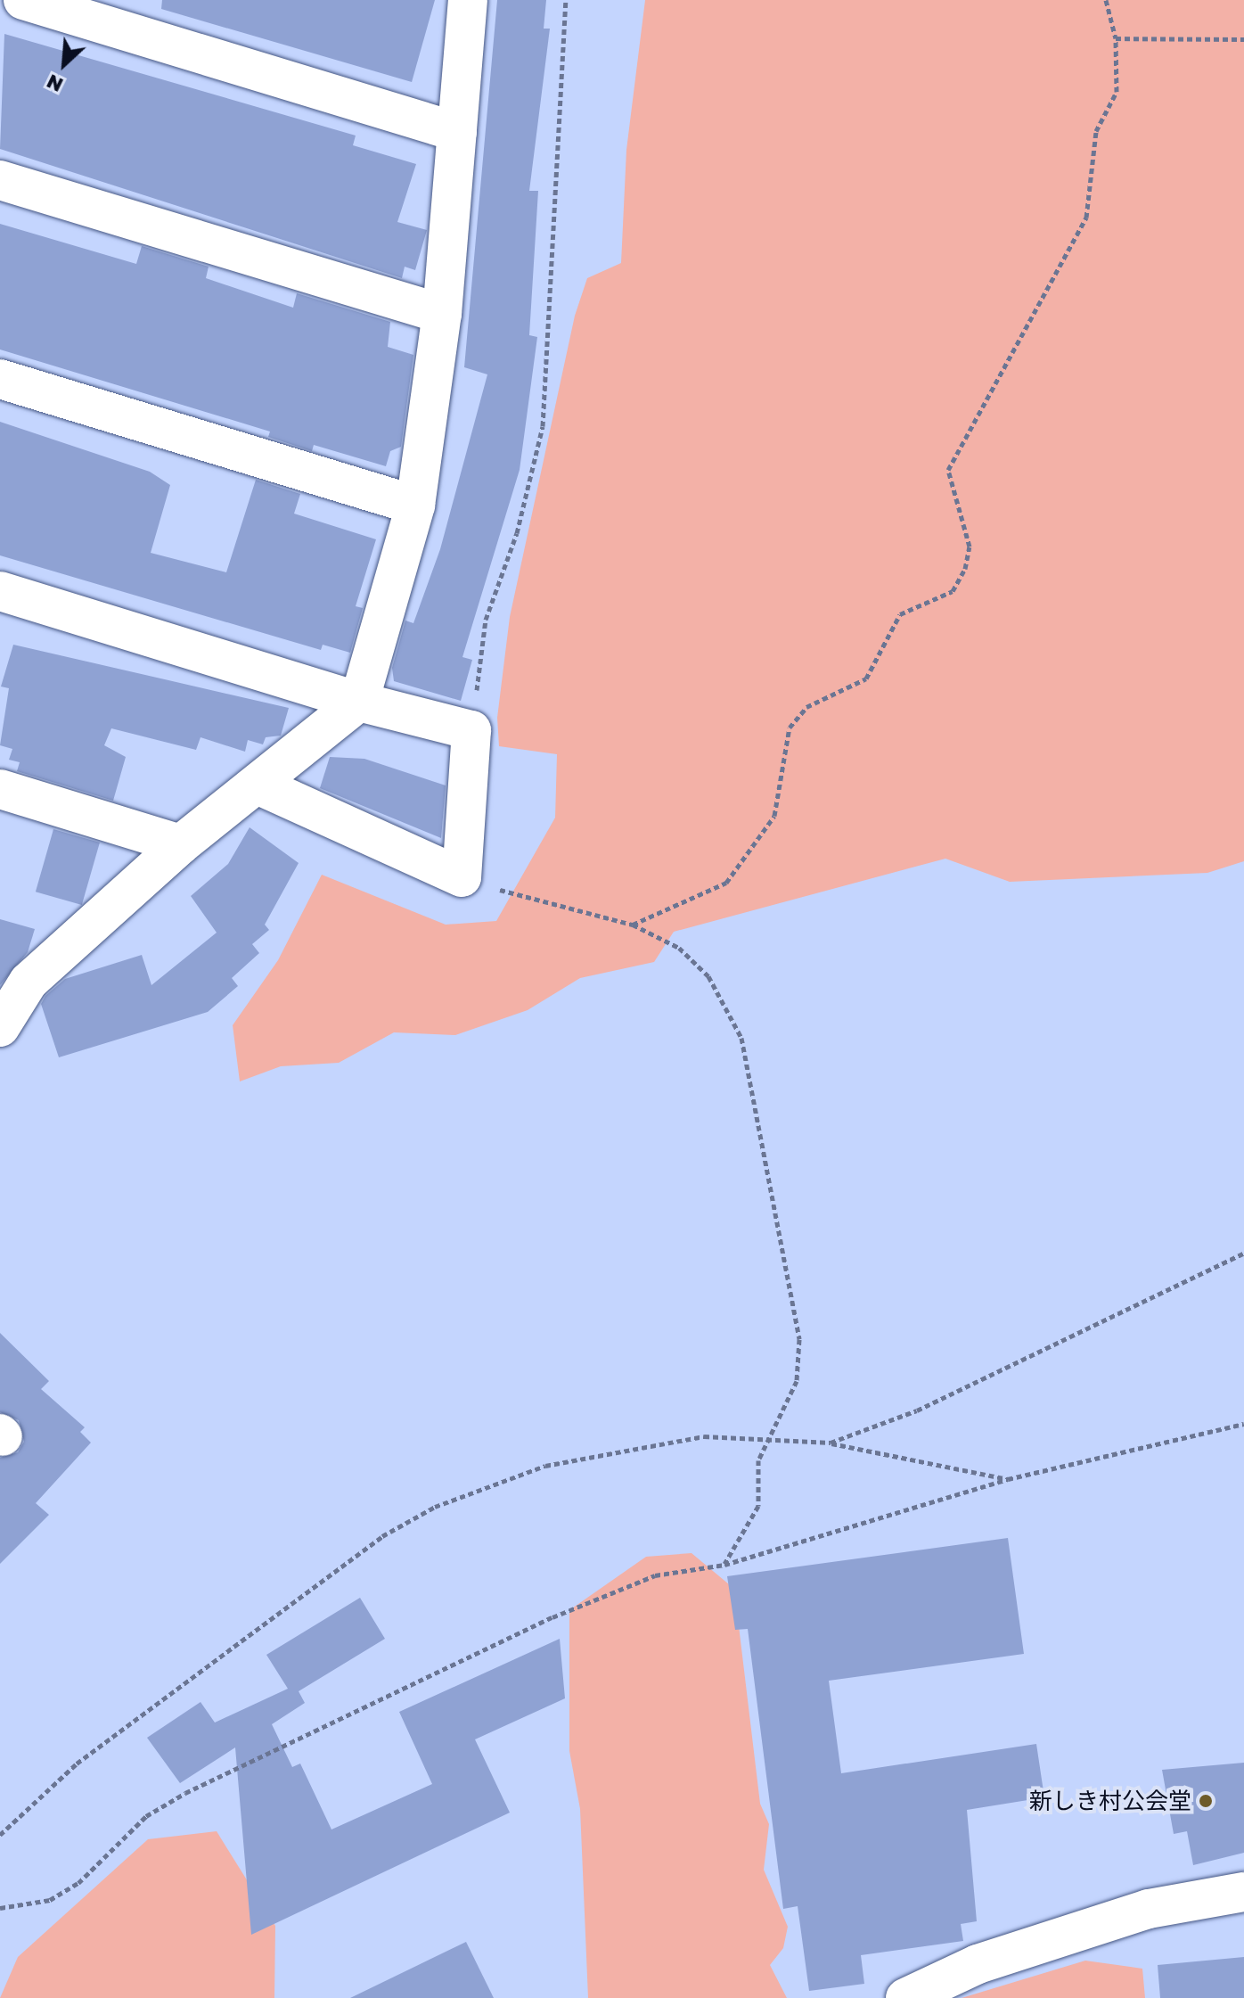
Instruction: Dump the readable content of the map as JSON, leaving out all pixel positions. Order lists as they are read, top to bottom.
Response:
{
  "places": ["新しき村公会堂"],
  "north": "bottom left"
}
